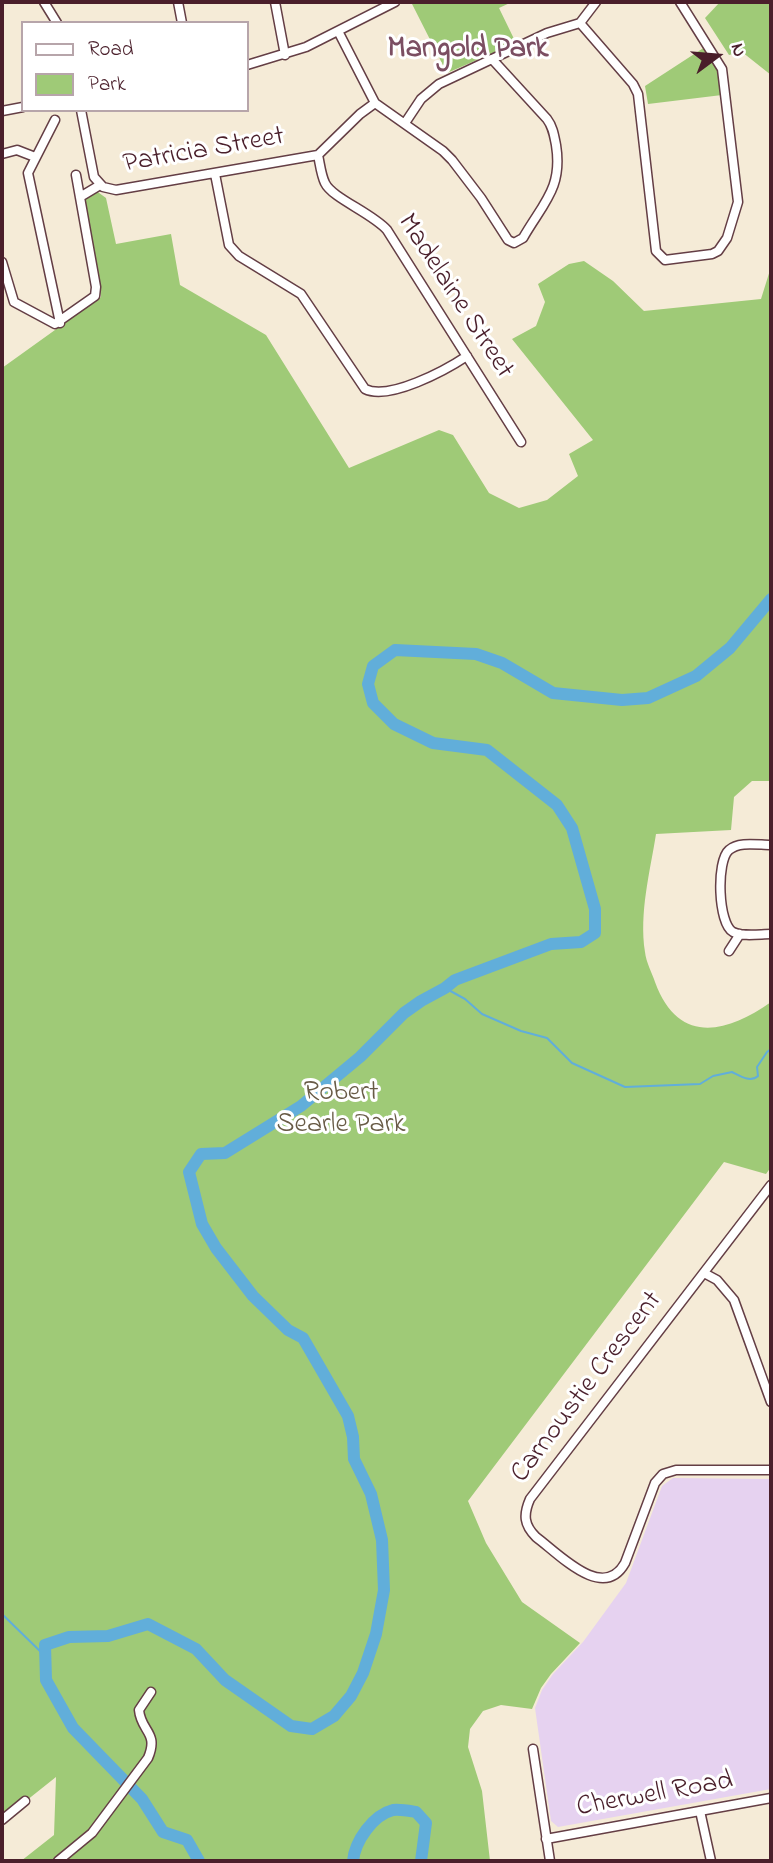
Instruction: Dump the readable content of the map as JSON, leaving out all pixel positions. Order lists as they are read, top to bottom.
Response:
{
  "streets": {
    "street": [
      "Patricia Street",
      "Madelaine Street",
      "Carnoustie Crescent",
      "Cherwell Road"
    ]
  },
  "crossings": [
    ["Patricia Street", "Madelaine Street"]
  ],
  "districts": ["Mangold Park"],
  "parks": ["Robert Searle Park"],
  "legend": ["Road", "Park"],
  "north": "right"
}
